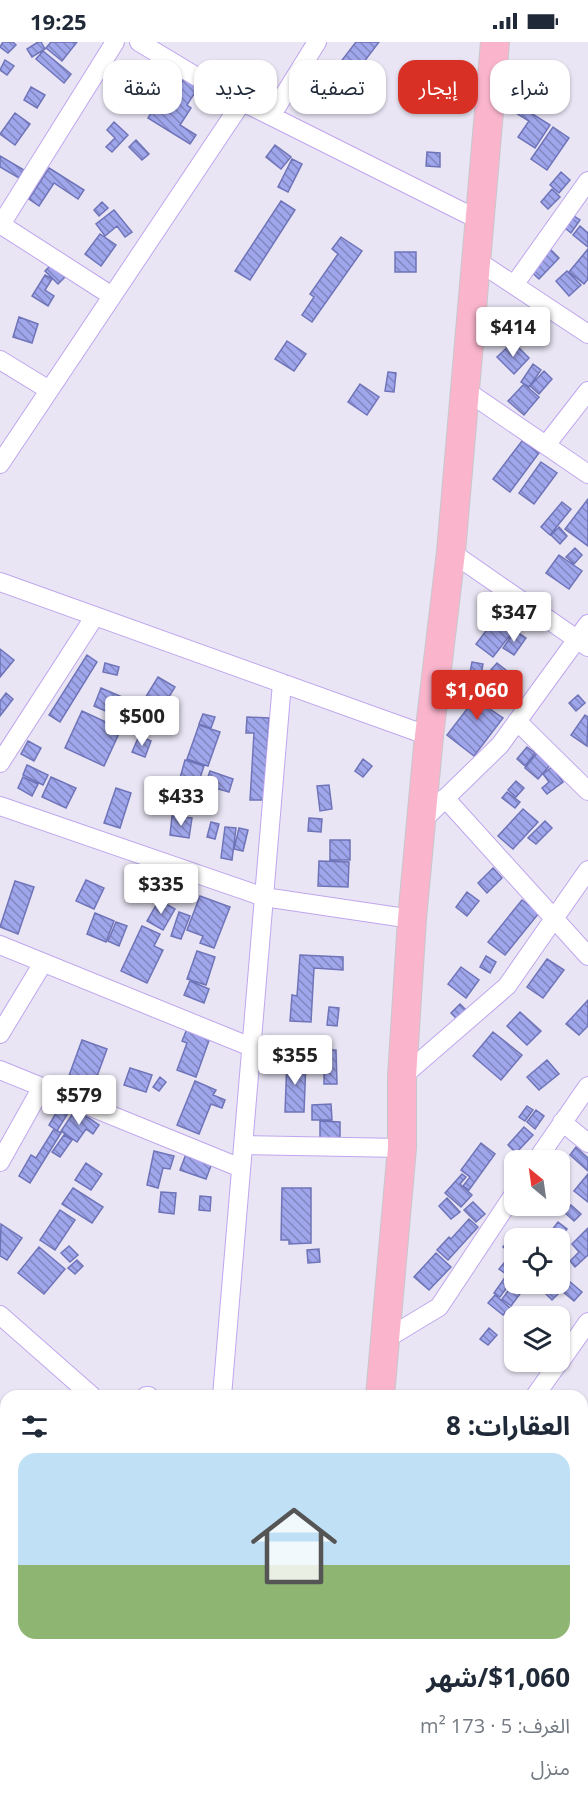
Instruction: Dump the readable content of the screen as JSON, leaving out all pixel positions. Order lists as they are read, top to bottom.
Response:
{
  "north": "top left",
  "page": {
    "status": "19:25",
    "chip": [
      "شراء",
      "إيجار",
      "تصفية",
      "جديد",
      "شقة"
    ],
    "price": [
      "$414",
      "$347",
      "$1,060",
      "$500",
      "$433",
      "$335",
      "$355",
      "$579"
    ],
    "heading": "العقارات: 8",
    "list": [
      {
        "name": "$1,060/شهر",
        "note": "الغرف: 5 · 173 m² · منزل"
      }
    ]
  }
}
